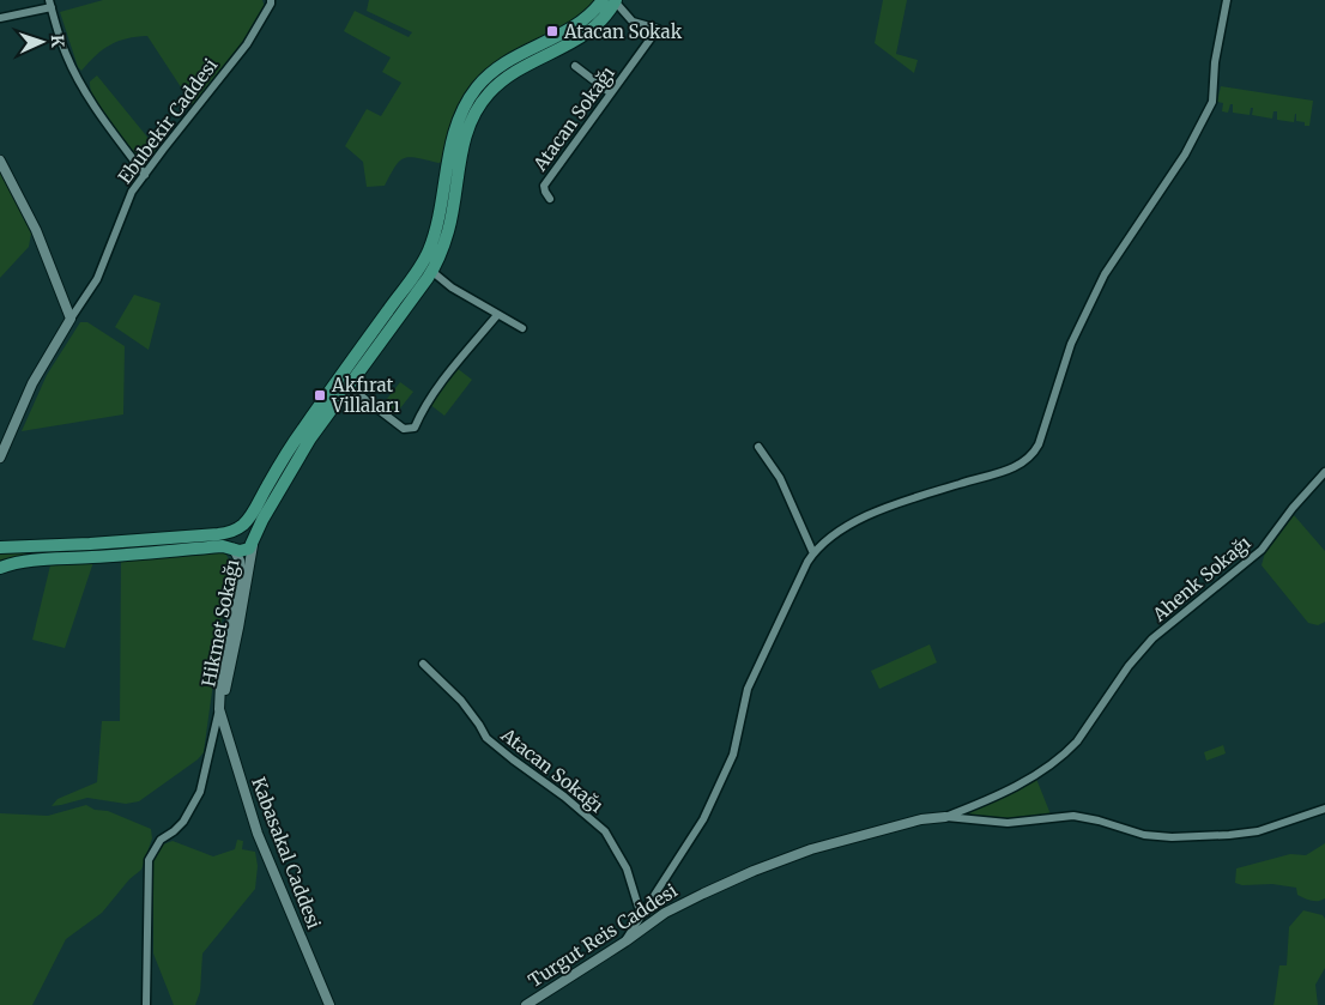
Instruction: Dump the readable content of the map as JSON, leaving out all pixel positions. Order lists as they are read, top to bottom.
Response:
{
  "streets": {
    "street": [
      "Atacan Sokağı",
      "Ebubekir Caddesi",
      "Ahenk Sokağı",
      "Hikmet Sokağı",
      "Kabasakal Caddesi",
      "Turgut Reis Caddesi"
    ]
  },
  "crossings": [
    ["Ahenk Sokağı", "Turgut Reis Caddesi"],
    ["Hikmet Sokağı", "Kabasakal Caddesi"]
  ],
  "places": {
    "transit": ["Atacan Sokak", "Akfırat Villaları"]
  },
  "north": "right"
}
